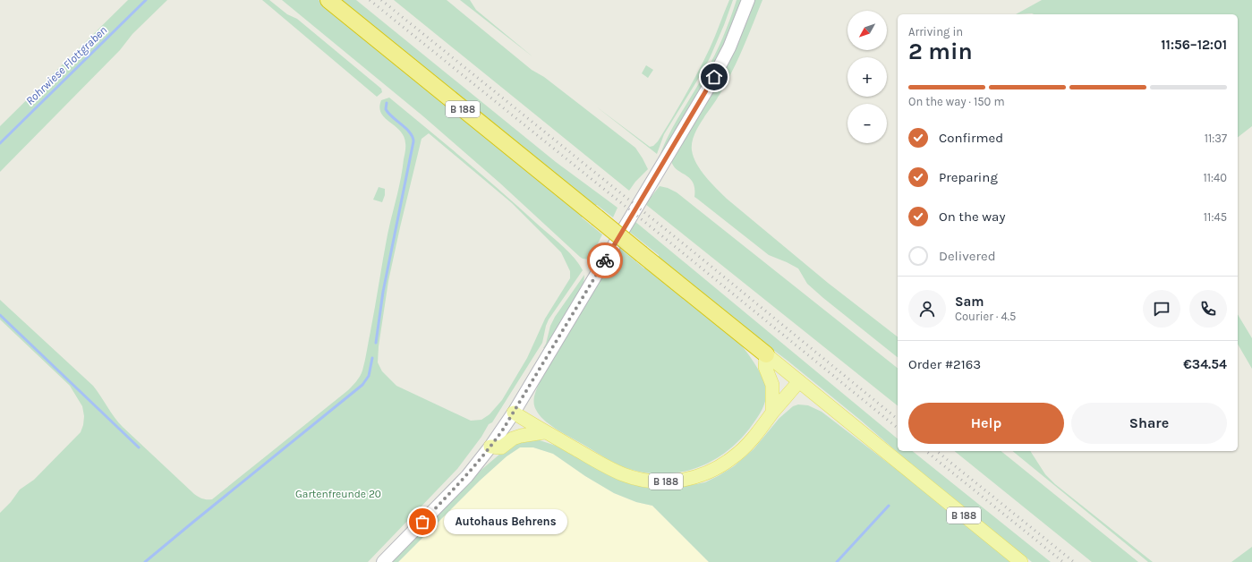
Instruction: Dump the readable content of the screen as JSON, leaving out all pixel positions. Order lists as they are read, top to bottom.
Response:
{
  "streets": {
    "highway": ["B 188"]
  },
  "water": ["Rohrwiese Flottgraben"],
  "parks": ["Gartenfreunde 20"],
  "places": ["Autohaus Behrens"],
  "north": "bottom left",
  "page": {
    "map_buttons": ["+", "−"],
    "heading": ["2 min", "Arriving in", "11:56–12:01"],
    "panel": [
      "Sam",
      "Courier · 4.5",
      "Order #2163",
      "€34.54"
    ],
    "bar": "On the way · 150 m",
    "list": [
      ["Confirmed", "11:37"],
      ["Preparing", "11:40"],
      ["On the way", "11:45"],
      "Delivered"
    ],
    "buttons": ["Help", "Share"],
    "bubble": "Autohaus Behrens"
  }
}
